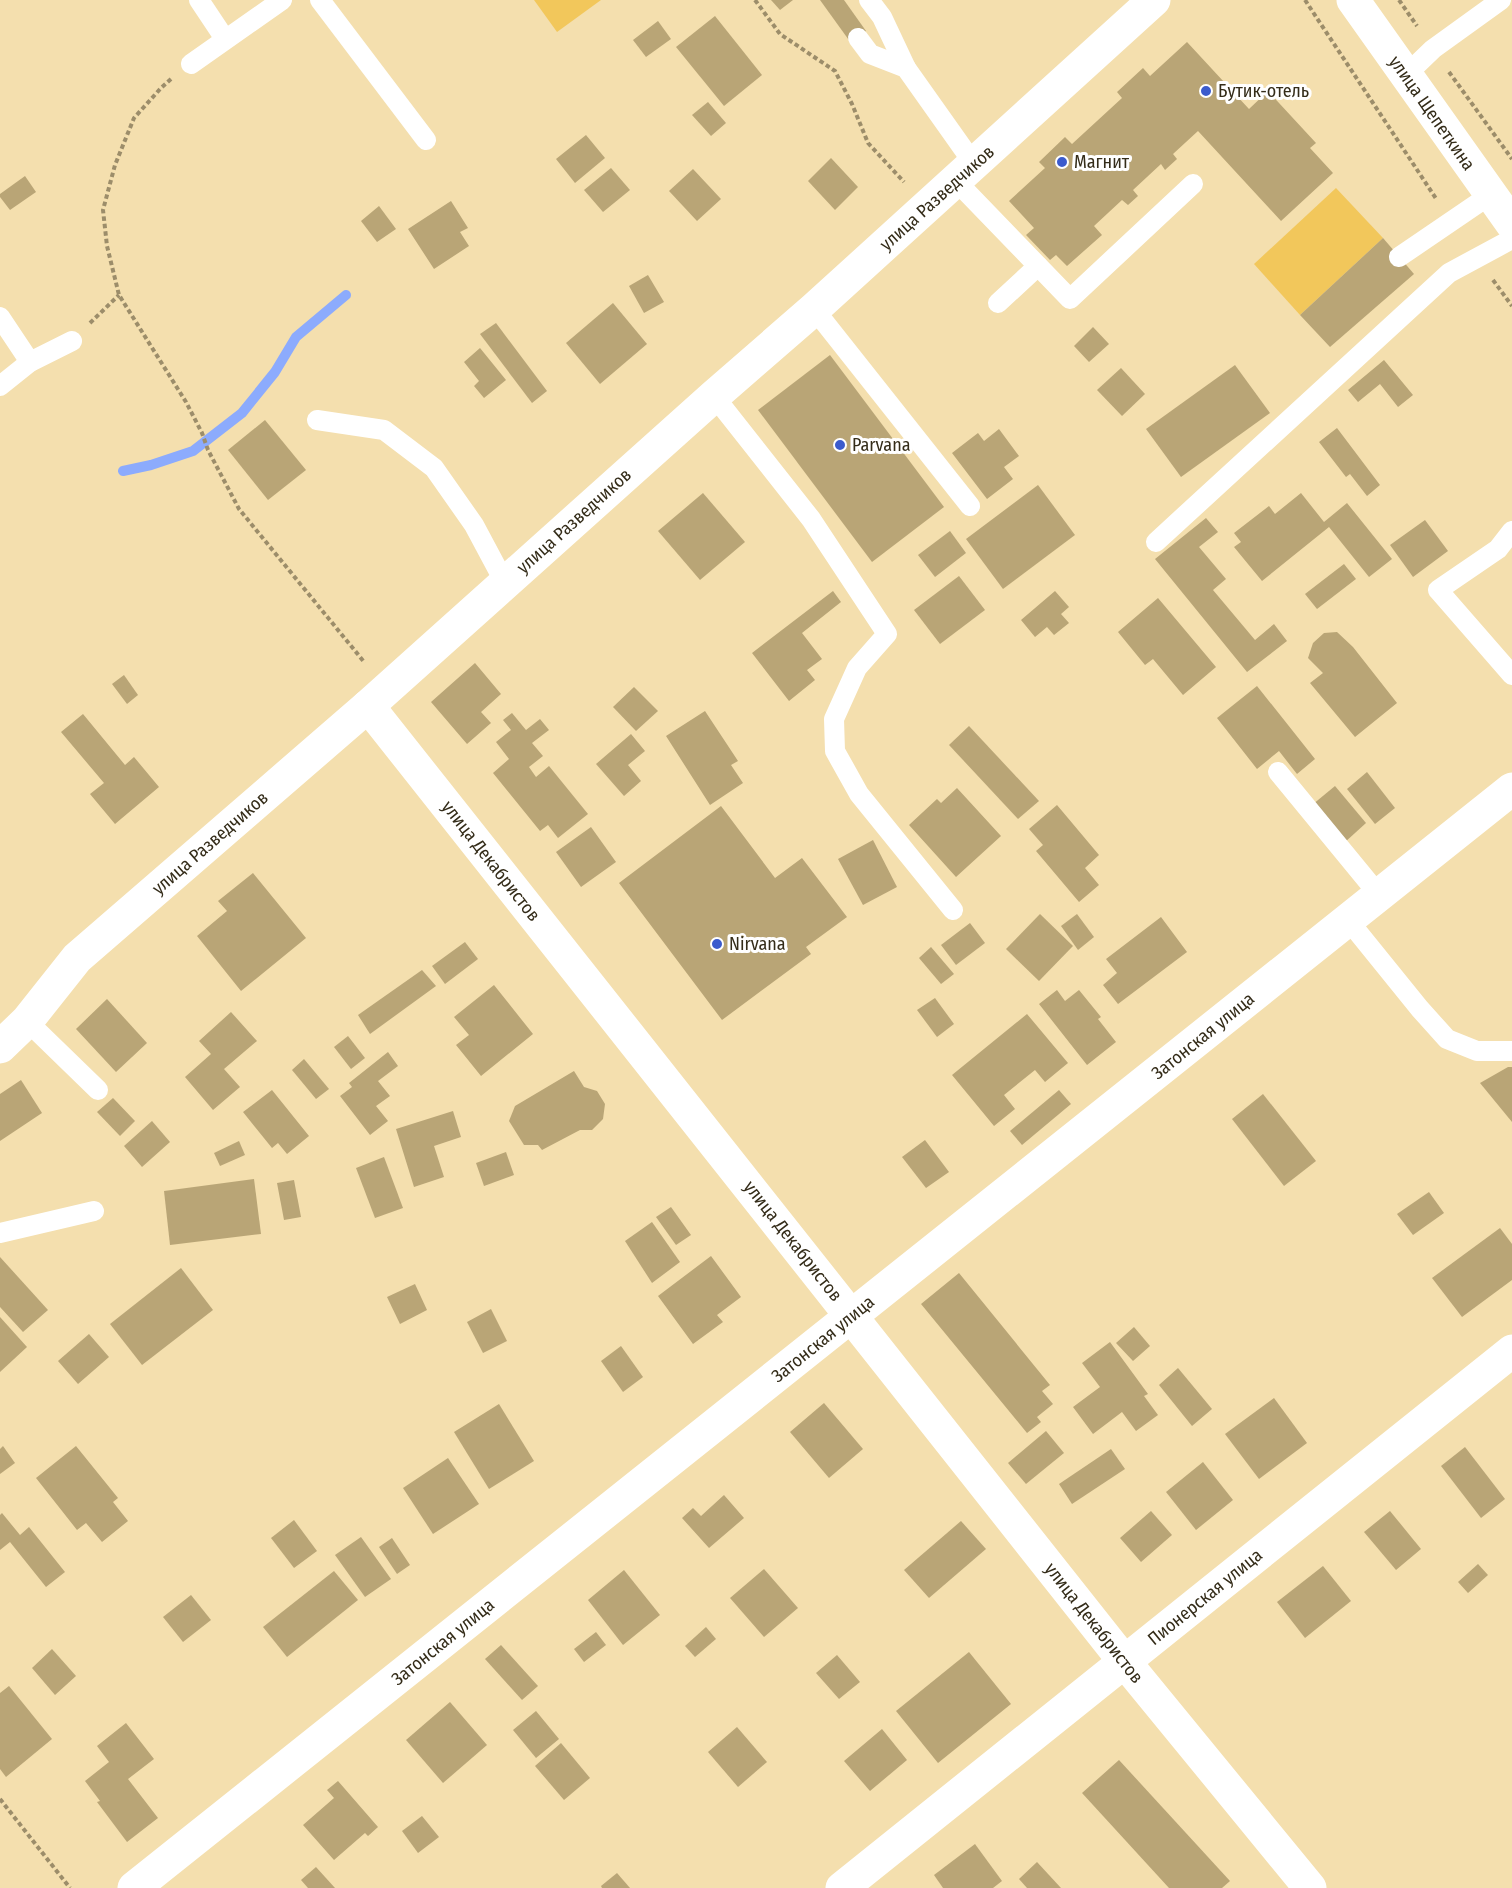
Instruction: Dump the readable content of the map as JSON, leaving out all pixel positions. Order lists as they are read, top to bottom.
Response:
{
  "streets": {
    "street": [
      "улица Щепеткина",
      "улица Разведчиков",
      "улица Декабристов",
      "Затонская улица",
      "Пионерская улица"
    ]
  },
  "crossings": [
    ["улица Разведчиков", "улица Декабристов"],
    ["улица Декабристов", "Затонская улица"],
    ["улица Декабристов", "Пионерская улица"]
  ],
  "places": [
    "Бутик-отель",
    "Магнит",
    "Parvana",
    "Nirvana"
  ]
}
